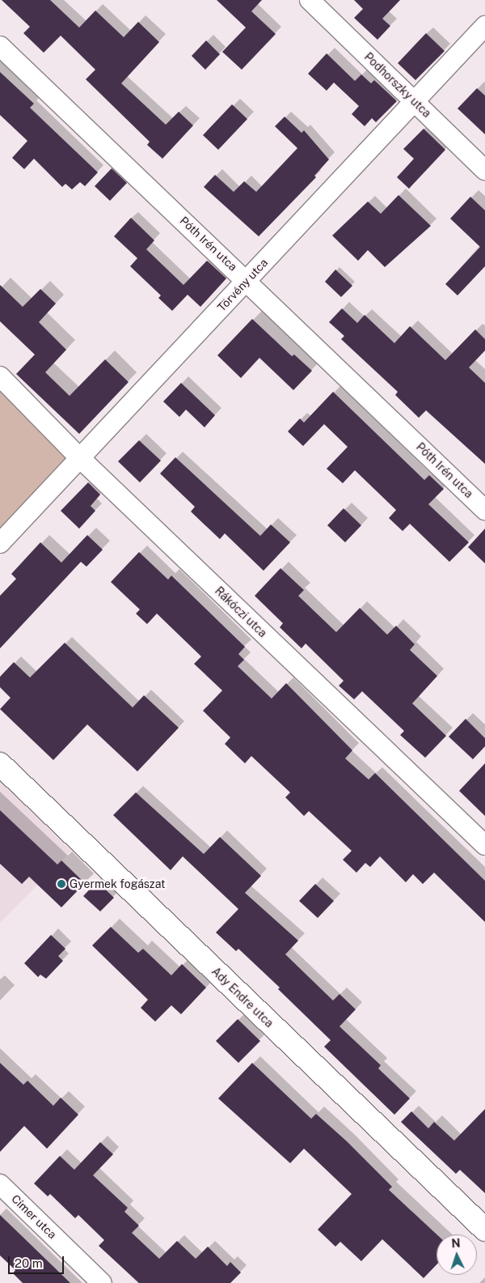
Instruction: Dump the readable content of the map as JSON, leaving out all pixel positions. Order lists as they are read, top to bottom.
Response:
{
  "streets": {
    "street": [
      "Podhorszky utca",
      "Póth Irén utca",
      "Törvény utca",
      "Rákóczi utca",
      "Ady Endre utca",
      "Címer utca"
    ]
  },
  "crossings": [
    ["Podhorszky utca", "Törvény utca"],
    ["Póth Irén utca", "Törvény utca"],
    ["Törvény utca", "Rákóczi utca"]
  ],
  "places": ["Gyermek fogászat"],
  "scale_bar": "20 m",
  "north": "top"
}
